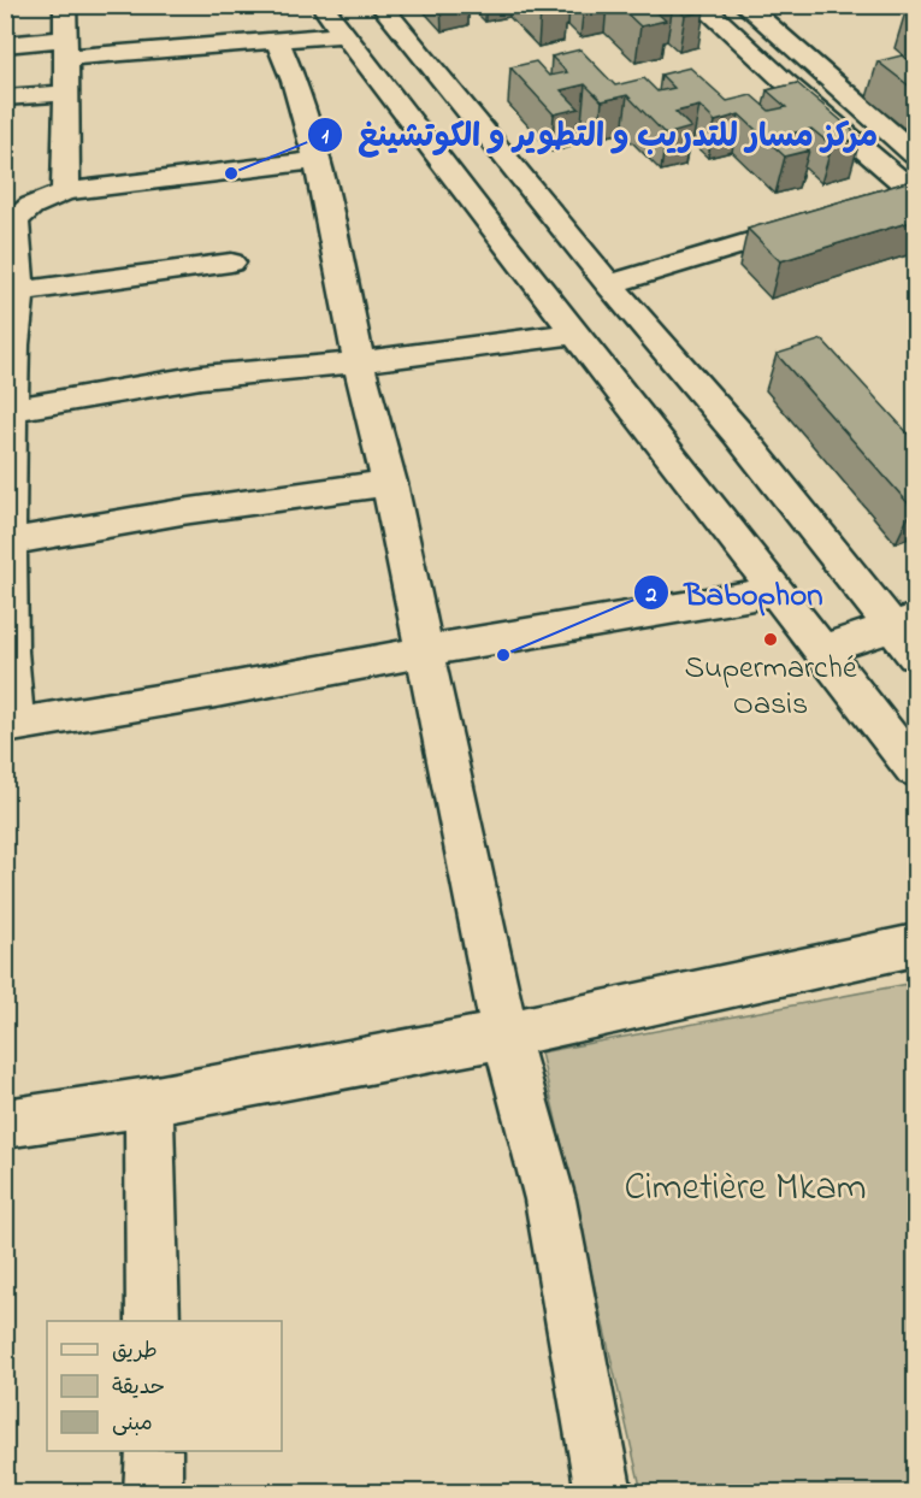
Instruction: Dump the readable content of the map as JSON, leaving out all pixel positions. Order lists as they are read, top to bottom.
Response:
{
  "parks": ["Cimetière Mkam"],
  "places": ["مركز مسار للتدريب و التطوير و الكوتشينغ", "Supermarché Oasis", "Babophon"],
  "legend": ["طريق", "حديقة", "مبنى"]
}
